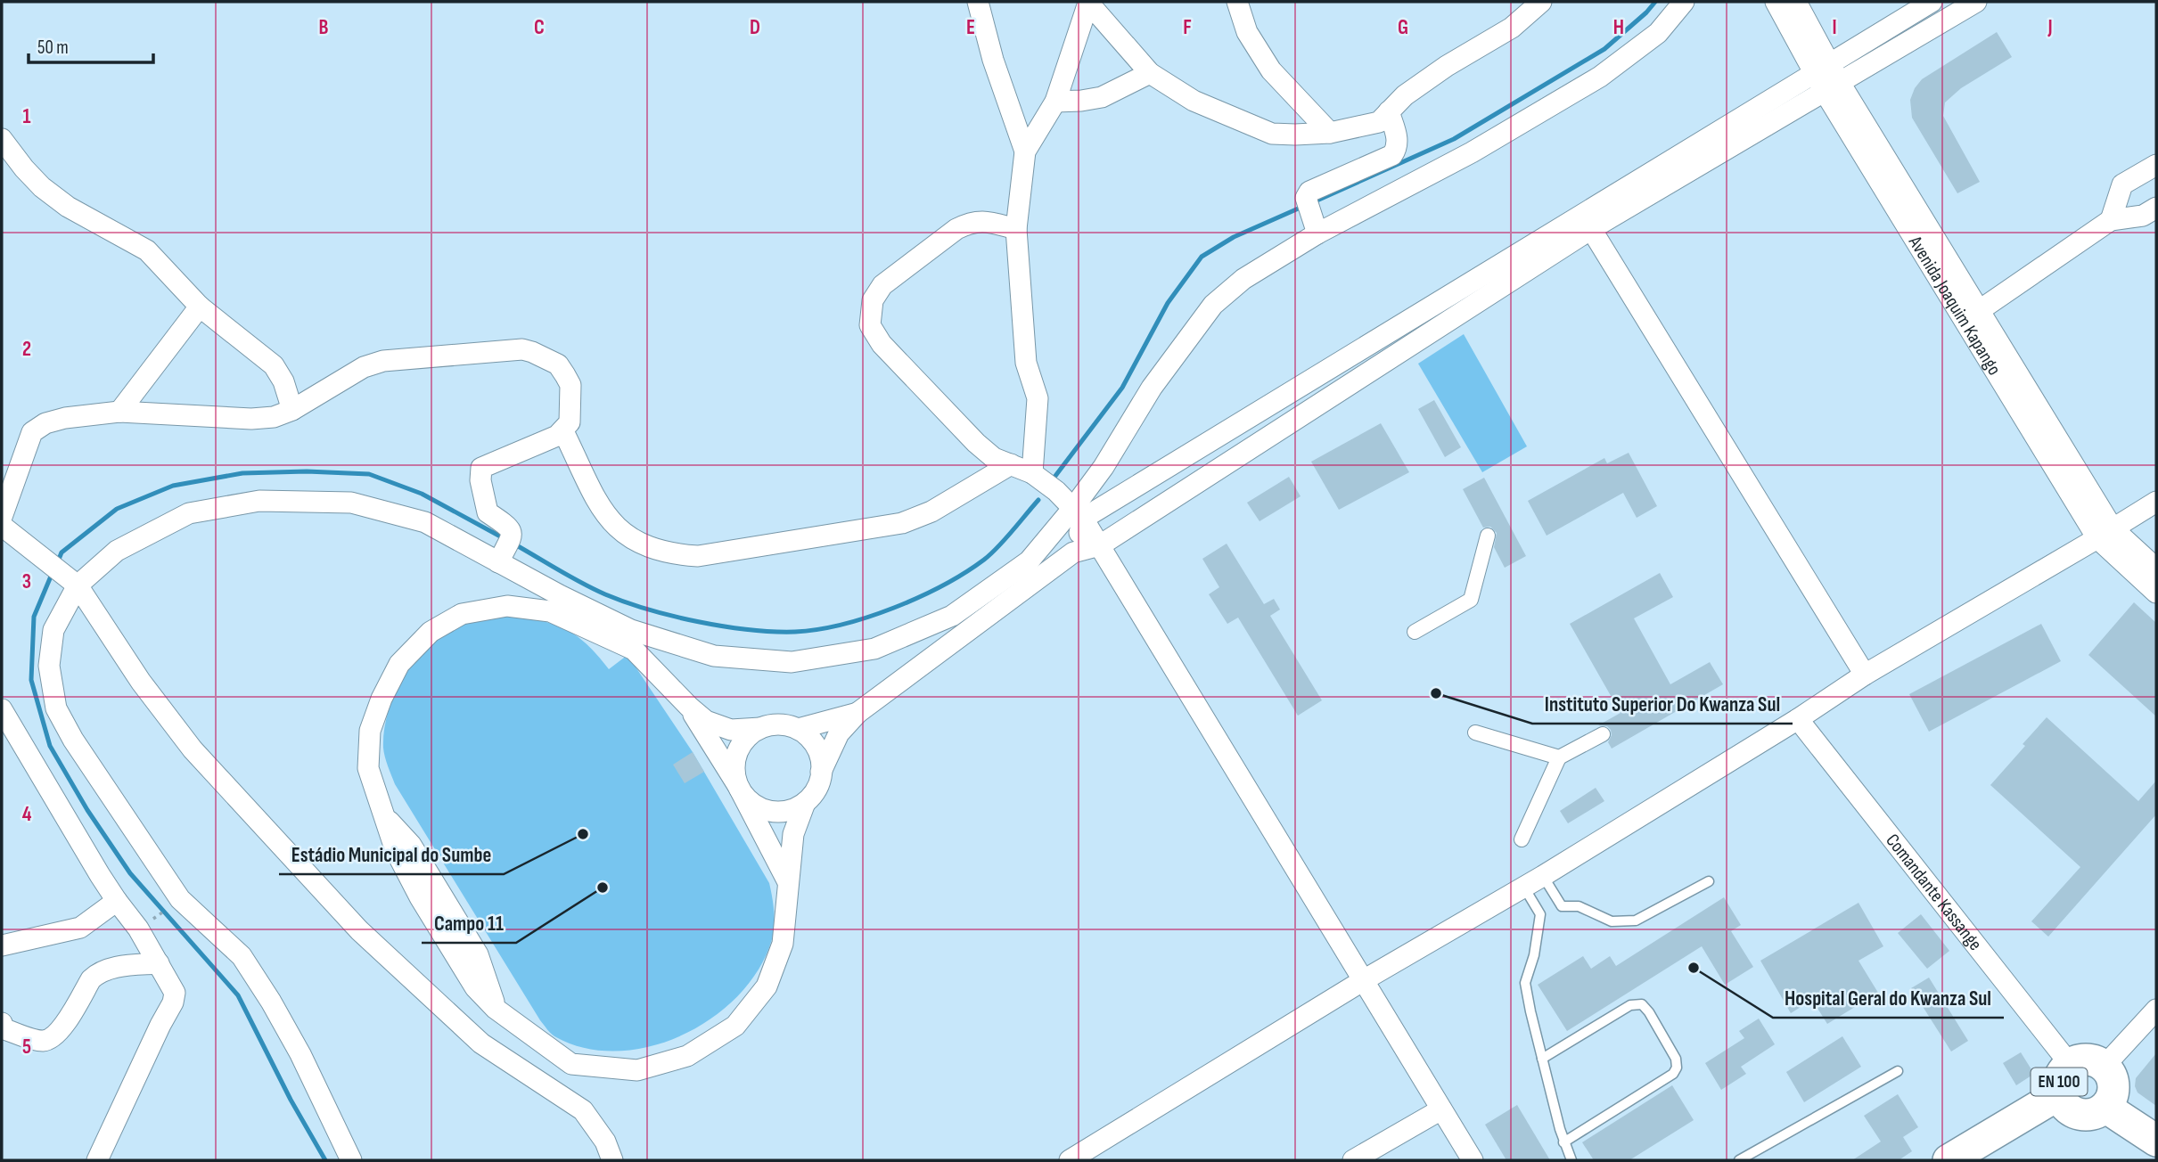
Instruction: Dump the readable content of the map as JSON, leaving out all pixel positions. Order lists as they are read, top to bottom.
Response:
{
  "streets": {
    "main road": ["EN 100"],
    "street": ["Avenida Joaquim Kapango", "Comandante Kassange"]
  },
  "crossings": [
    ["Comandante Kassange", "EN 100"]
  ],
  "places": [
    "Instituto Superior Do Kwanza Sul",
    "Estádio Municipal do Sumbe",
    "Campo 11",
    "Hospital Geral do Kwanza Sul"
  ],
  "scale_bar": "50 m",
  "grid": {
    "columns": [
      "B",
      "C",
      "D",
      "E",
      "F",
      "G",
      "H",
      "I",
      "J"
    ],
    "rows": [
      "1",
      "2",
      "3",
      "4",
      "5"
    ]
  }
}
